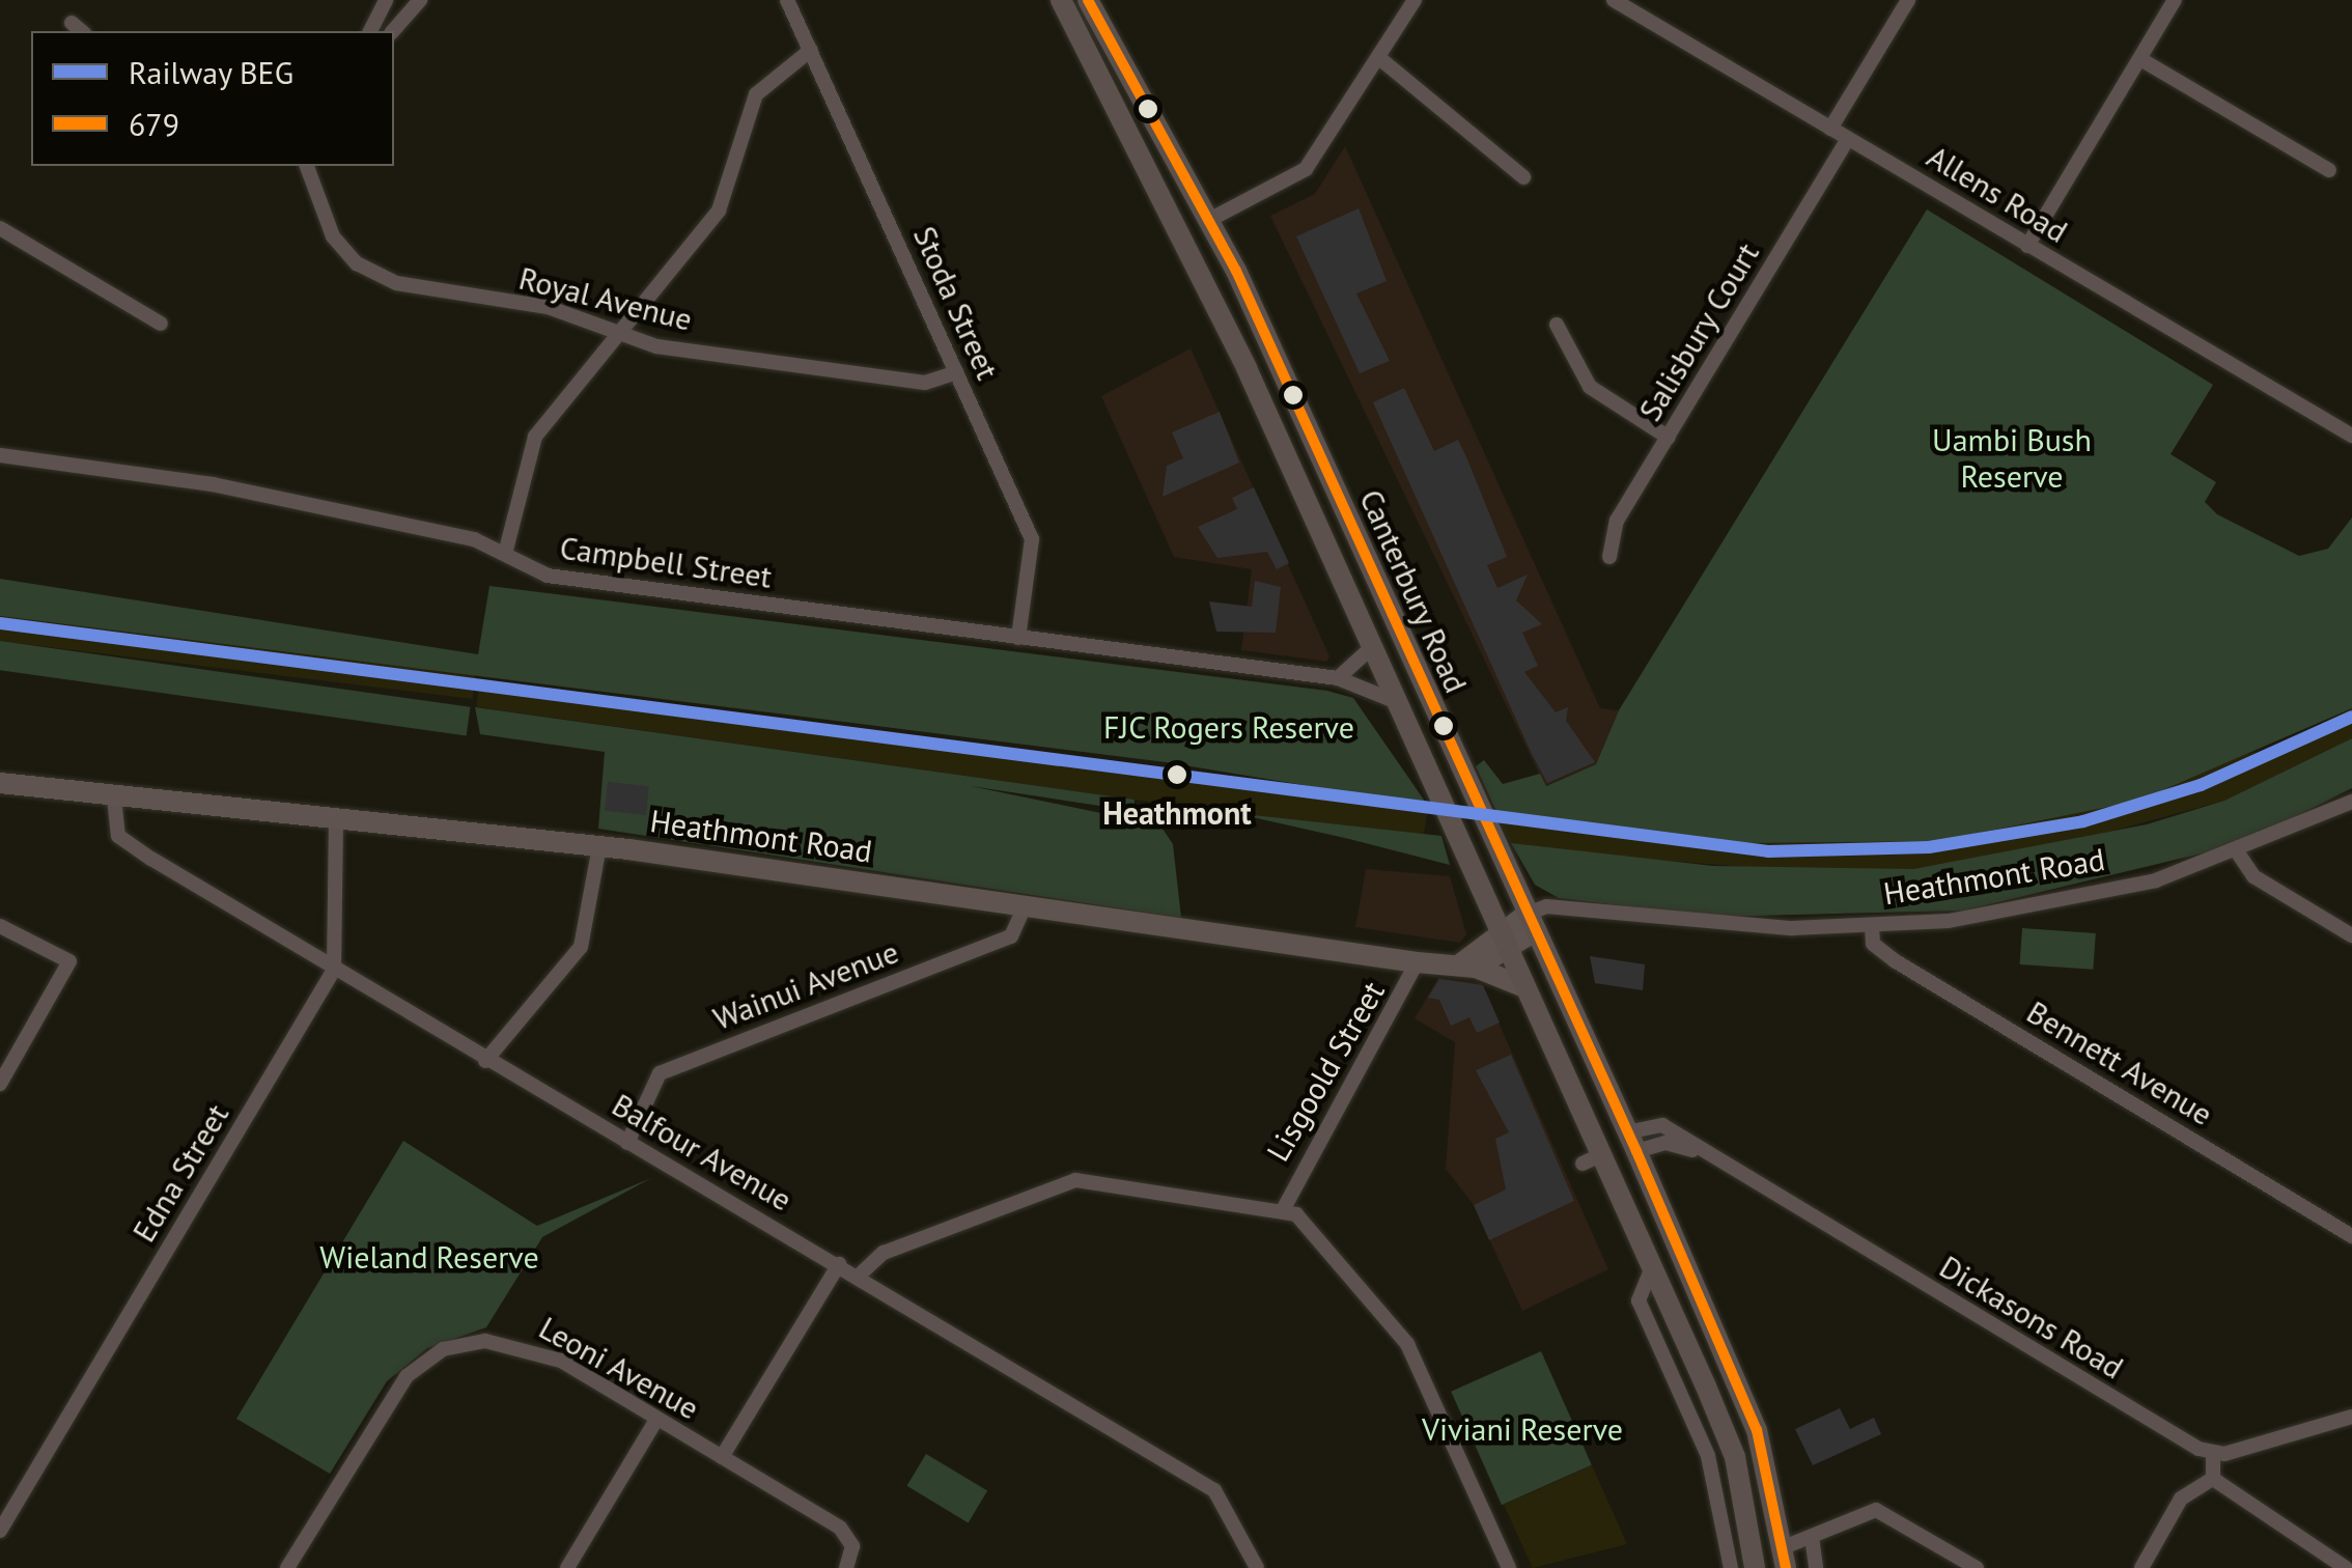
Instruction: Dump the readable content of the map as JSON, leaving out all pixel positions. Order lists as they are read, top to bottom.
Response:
{
  "streets": {
    "main road": ["Canterbury Road"],
    "street": [
      "Allens Road",
      "Royal Avenue",
      "Stoda Street",
      "Salisbury Court",
      "Campbell Street",
      "Heathmont Road",
      "Wainui Avenue",
      "Bennett Avenue",
      "Lisgoold Street",
      "Balfour Avenue",
      "Edna Street",
      "Dickasons Road",
      "Leoni Avenue"
    ]
  },
  "crossings": [
    ["Allens Road", "Salisbury Court"],
    ["Royal Avenue", "Stoda Street"],
    ["Stoda Street", "Campbell Street"],
    ["Campbell Street", "Canterbury Road"],
    ["Canterbury Road", "Heathmont Road"],
    ["Canterbury Road", "Dickasons Road"],
    ["Heathmont Road", "Wainui Avenue"],
    ["Heathmont Road", "Bennett Avenue"],
    ["Heathmont Road", "Lisgoold Street"],
    ["Heathmont Road", "Balfour Avenue"],
    ["Heathmont Road", "Edna Street"],
    ["Wainui Avenue", "Balfour Avenue"],
    ["Balfour Avenue", "Edna Street"]
  ],
  "parks": [
    "Uambi Bush Reserve",
    "FJC Rogers Reserve",
    "Wieland Reserve",
    "Viviani Reserve"
  ],
  "places": ["Heathmont"],
  "lines": ["transit line 679", "rail line BEG"],
  "legend": ["Railway BEG", "679"]
}
